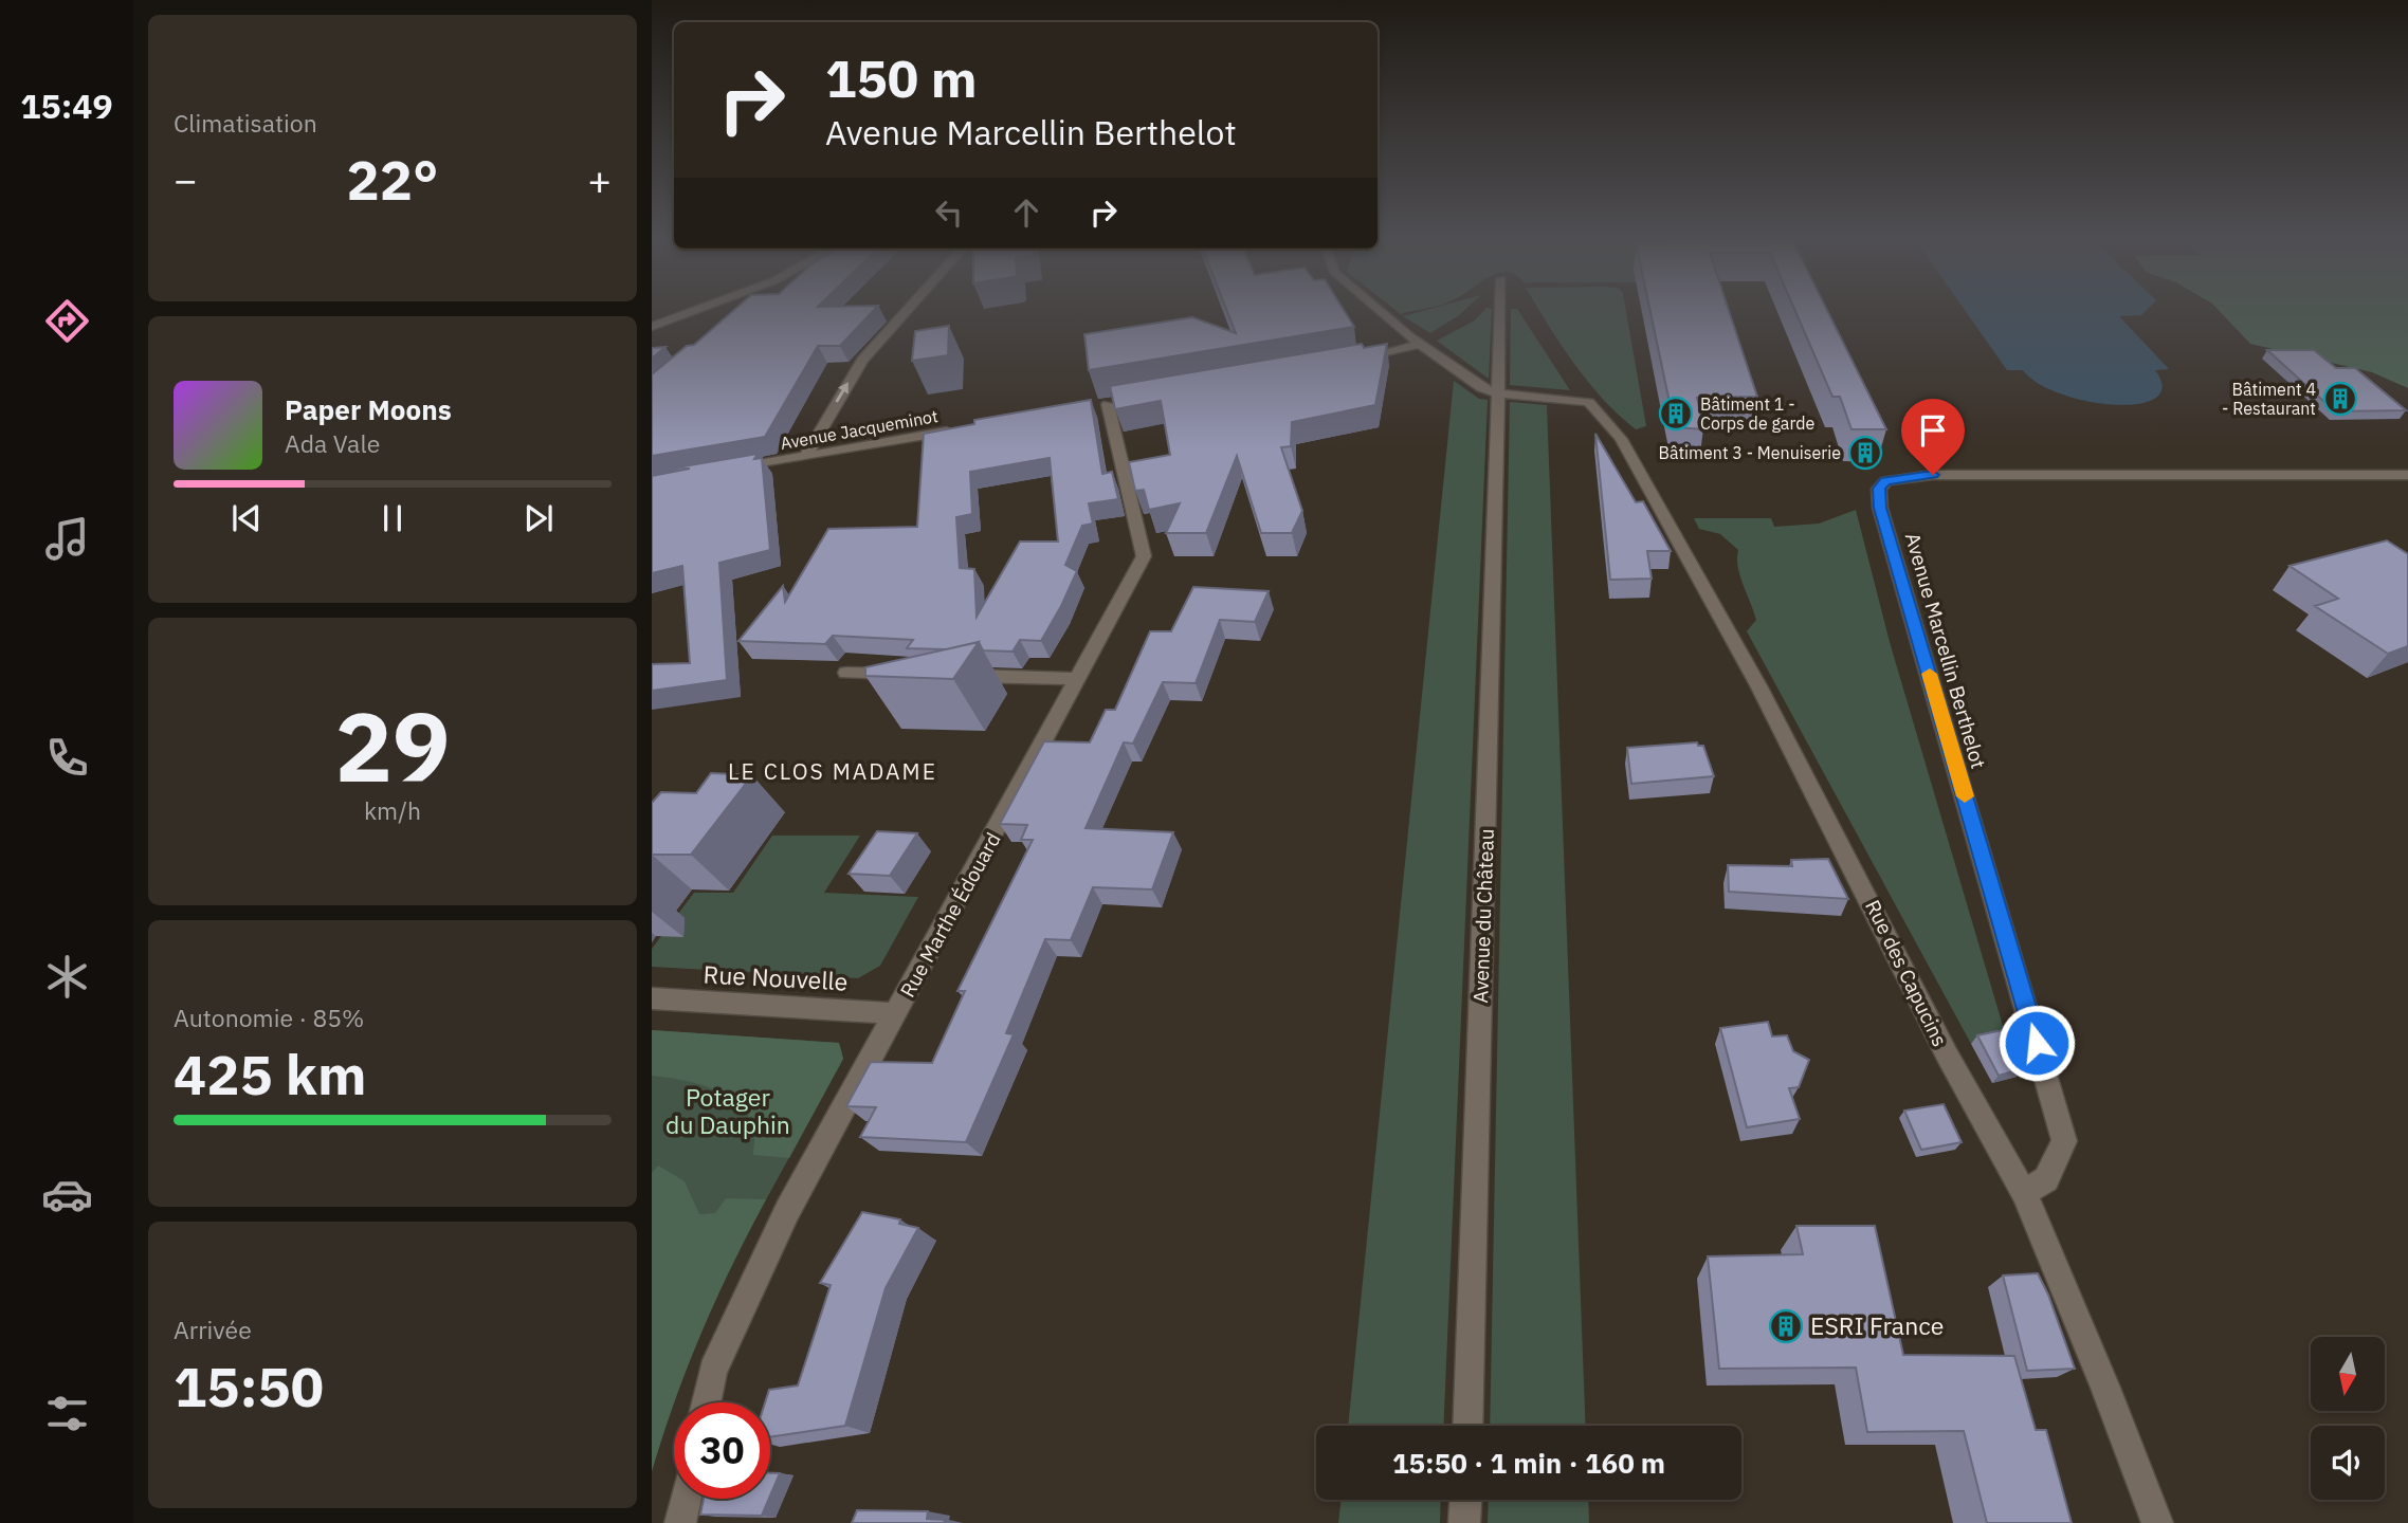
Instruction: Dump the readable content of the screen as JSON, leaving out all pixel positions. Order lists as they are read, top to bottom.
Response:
{
  "streets": {
    "street": [
      "Avenue Jacqueminot",
      "Avenue Marcellin Berthelot",
      "Rue Marthe Édouard",
      "Avenue du Château",
      "Rue des Capucins",
      "Rue Nouvelle"
    ]
  },
  "crossings": [
    ["Avenue Marcellin Berthelot", "Rue des Capucins"],
    ["Rue Marthe Édouard", "Rue Nouvelle"],
    ["Avenue du Château", "Rue des Capucins"]
  ],
  "districts": ["LE CLOS MADAME"],
  "parks": ["Potager du Dauphin"],
  "places": {
    "building": [
      "Bâtiment 4 - Restaurant",
      "Bâtiment 1 - Corps de garde",
      "Bâtiment 3 - Menuiserie",
      "ESRI France"
    ]
  },
  "north": "bottom",
  "page": {
    "tabs": "15:49",
    "tile": [
      "Climatisation",
      ["29", "km/h"],
      ["Autonomie · 85%", "425 km"],
      ["Arrivée", "15:50"]
    ],
    "turn": ["150 m", "Avenue Marcellin Berthelot"],
    "heat": ["−", "22°", "+"],
    "song": ["Paper Moons", "Ada Vale"],
    "limit": "30",
    "trip": "15:50 · 1 min · 160 m"
  }
}
